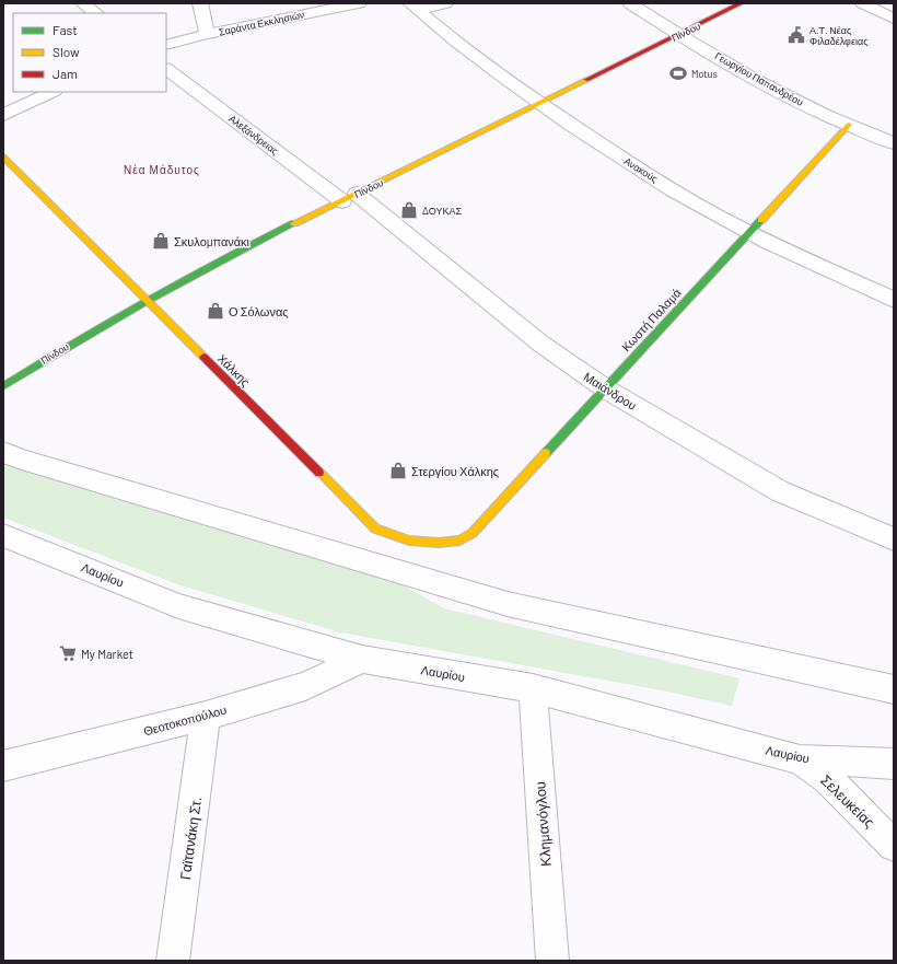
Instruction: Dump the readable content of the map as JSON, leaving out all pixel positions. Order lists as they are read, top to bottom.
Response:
{
  "streets": {
    "street": [
      "Σαράντα Εκκλησιών",
      "Πίνδου",
      "Γεωργίου Παπανδρέου",
      "Αλεξάνδρειας",
      "Ανακούς",
      "Κωστή Παλαμά",
      "Χάλκης",
      "Μαιάνδρου",
      "Λαυρίου",
      "Θεοτοκοπούλου",
      "Σελευκείας",
      "Κλημανόγλου",
      "Γαϊτανάκη Στ."
    ]
  },
  "crossings": [
    ["Πίνδου", "Γεωργίου Παπανδρέου"],
    ["Πίνδου", "Αλεξάνδρειας"],
    ["Πίνδου", "Ανακούς"],
    ["Πίνδου", "Χάλκης"],
    ["Πίνδου", "Μαιάνδρου"],
    ["Γεωργίου Παπανδρέου", "Κωστή Παλαμά"],
    ["Αλεξάνδρειας", "Μαιάνδρου"],
    ["Ανακούς", "Κωστή Παλαμά"],
    ["Κωστή Παλαμά", "Χάλκης"],
    ["Κωστή Παλαμά", "Μαιάνδρου"],
    ["Λαυρίου", "Θεοτοκοπούλου"],
    ["Λαυρίου", "Σελευκείας"],
    ["Λαυρίου", "Κλημανόγλου"],
    ["Θεοτοκοπούλου", "Γαϊτανάκη Στ."]
  ],
  "districts": ["Νέα Μάδυτος"],
  "places": {
    "public building": ["Α.Τ. Νέας Φιλαδέλφειας"],
    "sports": ["Motus"],
    "shop": [
      "ΔΟΥΚΑΣ",
      "Σκυλομπανάκι",
      "Ο Σόλωνας",
      "Στεργίου Χάλκης"
    ],
    "supermarket": ["My Market"]
  },
  "legend": ["Fast", "Slow", "Jam"]
}
